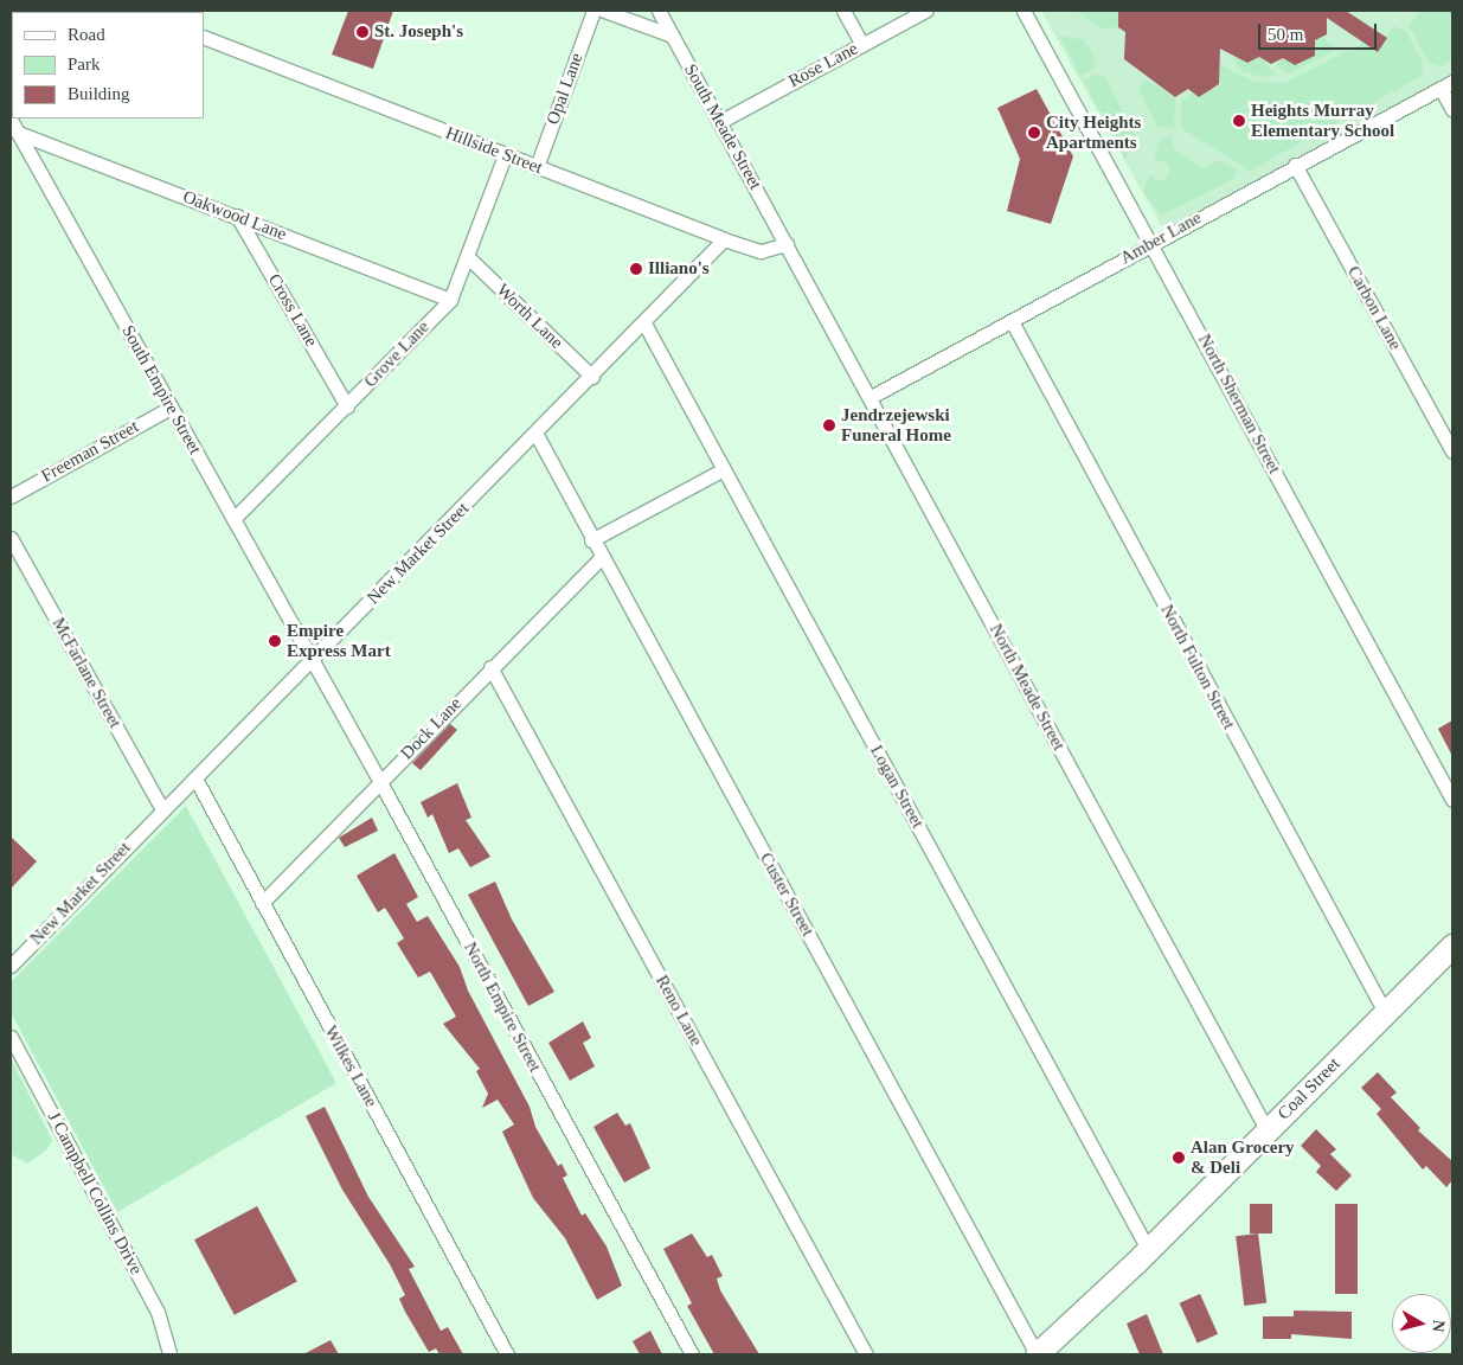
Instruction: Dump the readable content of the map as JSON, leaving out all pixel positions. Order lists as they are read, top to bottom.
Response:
{
  "streets": {
    "main road": ["Coal Street"],
    "street": [
      "Rose Lane",
      "Opal Lane",
      "South Meade Street",
      "Hillside Street",
      "Oakwood Lane",
      "Amber Lane",
      "Carbon Lane",
      "Cross Lane",
      "Worth Lane",
      "Grove Lane",
      "South Empire Street",
      "North Sherman Street",
      "Freeman Street",
      "New Market Street",
      "North Fulton Street",
      "McFarlane Street",
      "North Meade Street",
      "Dock Lane",
      "Logan Street",
      "Custer Street",
      "North Empire Street",
      "Reno Lane",
      "Wilkes Lane",
      "J Campbell Collins Drive"
    ]
  },
  "crossings": [
    ["Rose Lane", "South Meade Street"],
    ["Opal Lane", "Hillside Street"],
    ["South Meade Street", "Hillside Street"],
    ["South Meade Street", "North Meade Street"],
    ["Hillside Street", "Grove Lane"],
    ["Hillside Street", "New Market Street"],
    ["Hillside Street", "North Meade Street"],
    ["Oakwood Lane", "Cross Lane"],
    ["Oakwood Lane", "Grove Lane"],
    ["Oakwood Lane", "South Empire Street"],
    ["Amber Lane", "Carbon Lane"],
    ["Amber Lane", "North Sherman Street"],
    ["Amber Lane", "North Fulton Street"],
    ["Amber Lane", "North Meade Street"],
    ["Cross Lane", "Grove Lane"],
    ["Worth Lane", "Grove Lane"],
    ["Worth Lane", "New Market Street"],
    ["Grove Lane", "South Empire Street"],
    ["South Empire Street", "Freeman Street"],
    ["South Empire Street", "New Market Street"],
    ["South Empire Street", "North Empire Street"],
    ["New Market Street", "McFarlane Street"],
    ["New Market Street", "Logan Street"],
    ["New Market Street", "Custer Street"],
    ["New Market Street", "North Empire Street"],
    ["New Market Street", "Wilkes Lane"],
    ["North Fulton Street", "Coal Street"],
    ["North Meade Street", "Coal Street"],
    ["Dock Lane", "Custer Street"],
    ["Dock Lane", "North Empire Street"],
    ["Dock Lane", "Reno Lane"],
    ["Dock Lane", "Wilkes Lane"],
    ["Logan Street", "Coal Street"],
    ["Custer Street", "Coal Street"]
  ],
  "places": [
    "St. Joseph's",
    "Heights Murray Elementary School",
    "City Heights Apartments",
    "Illiano's",
    "Jendrzejewski Funeral Home",
    "Empire Express Mart",
    "Alan Grocery & Deli"
  ],
  "legend": ["Road", "Park", "Building"],
  "scale_bar": "50 m",
  "north": "right"
}
